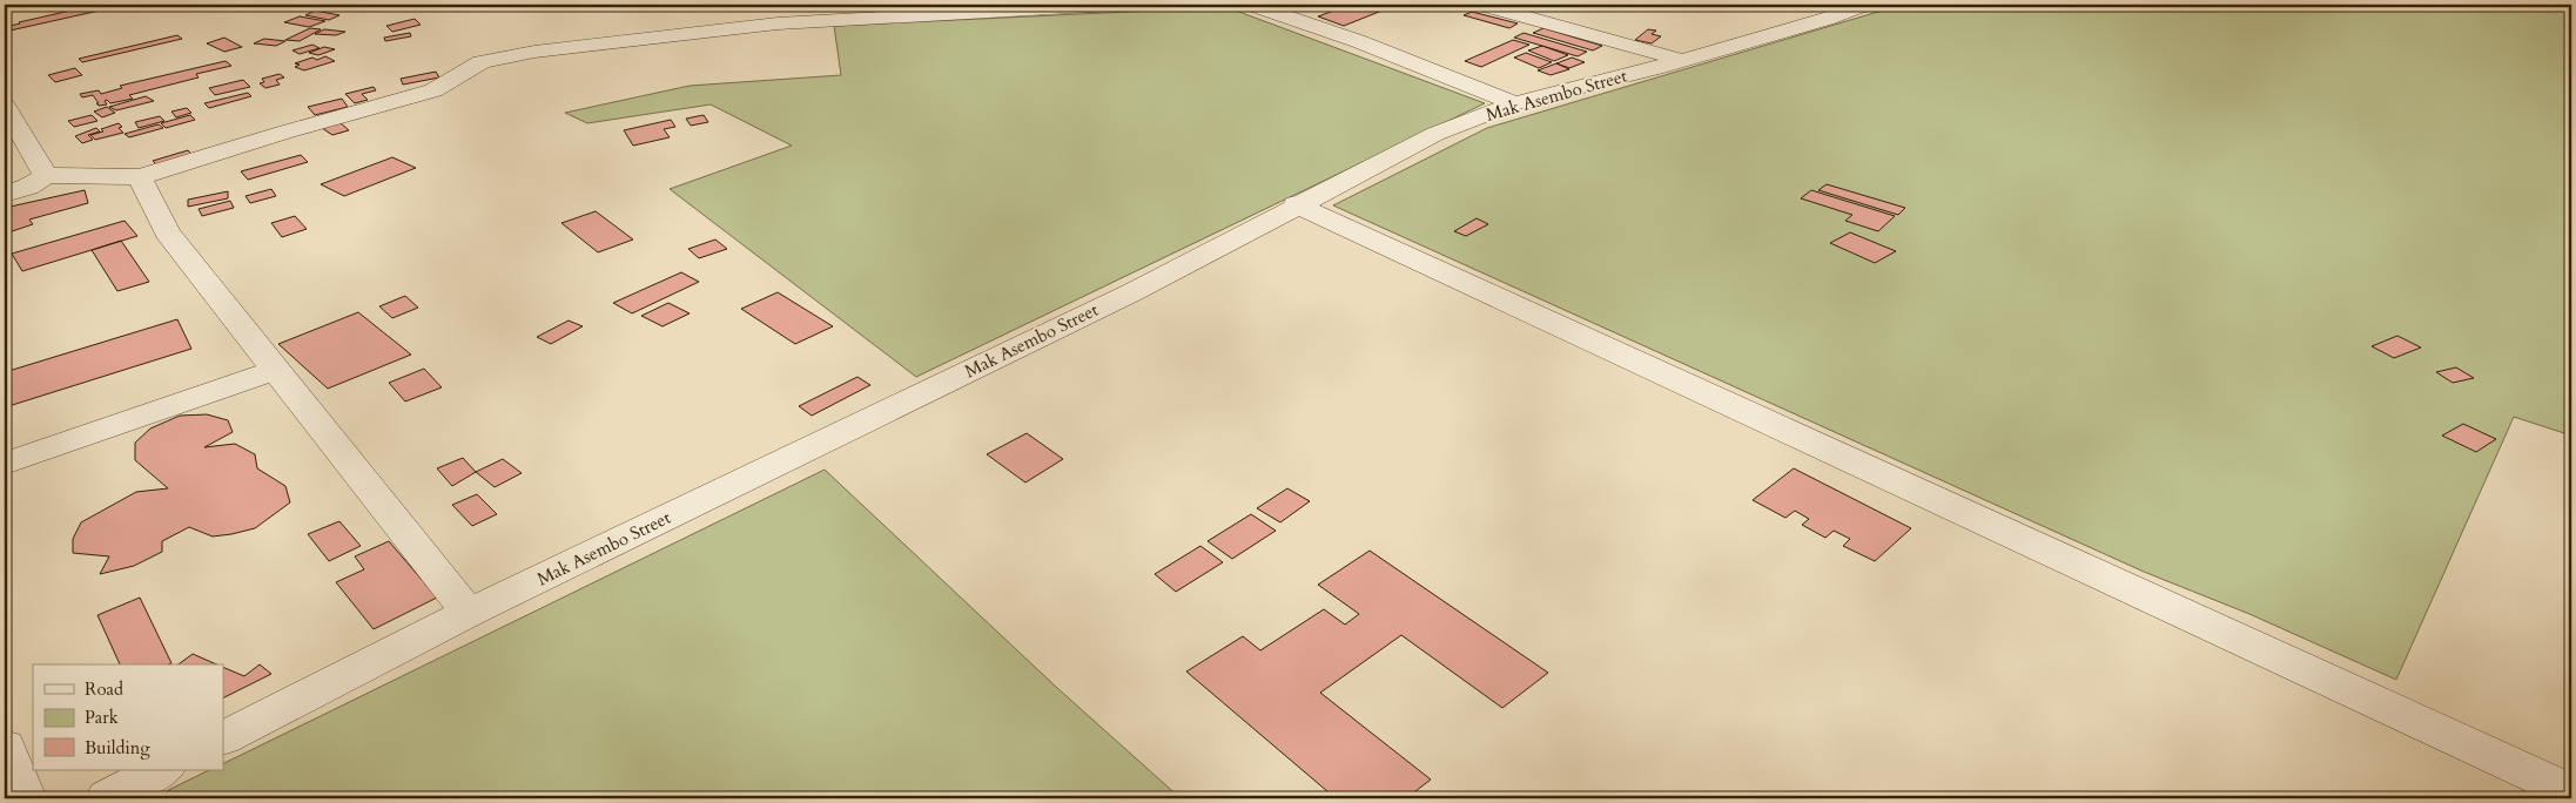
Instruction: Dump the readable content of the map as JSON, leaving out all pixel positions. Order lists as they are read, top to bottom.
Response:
{
  "streets": {
    "street": ["Mak Asembo Street"]
  },
  "legend": ["Road", "Park", "Building"]
}
